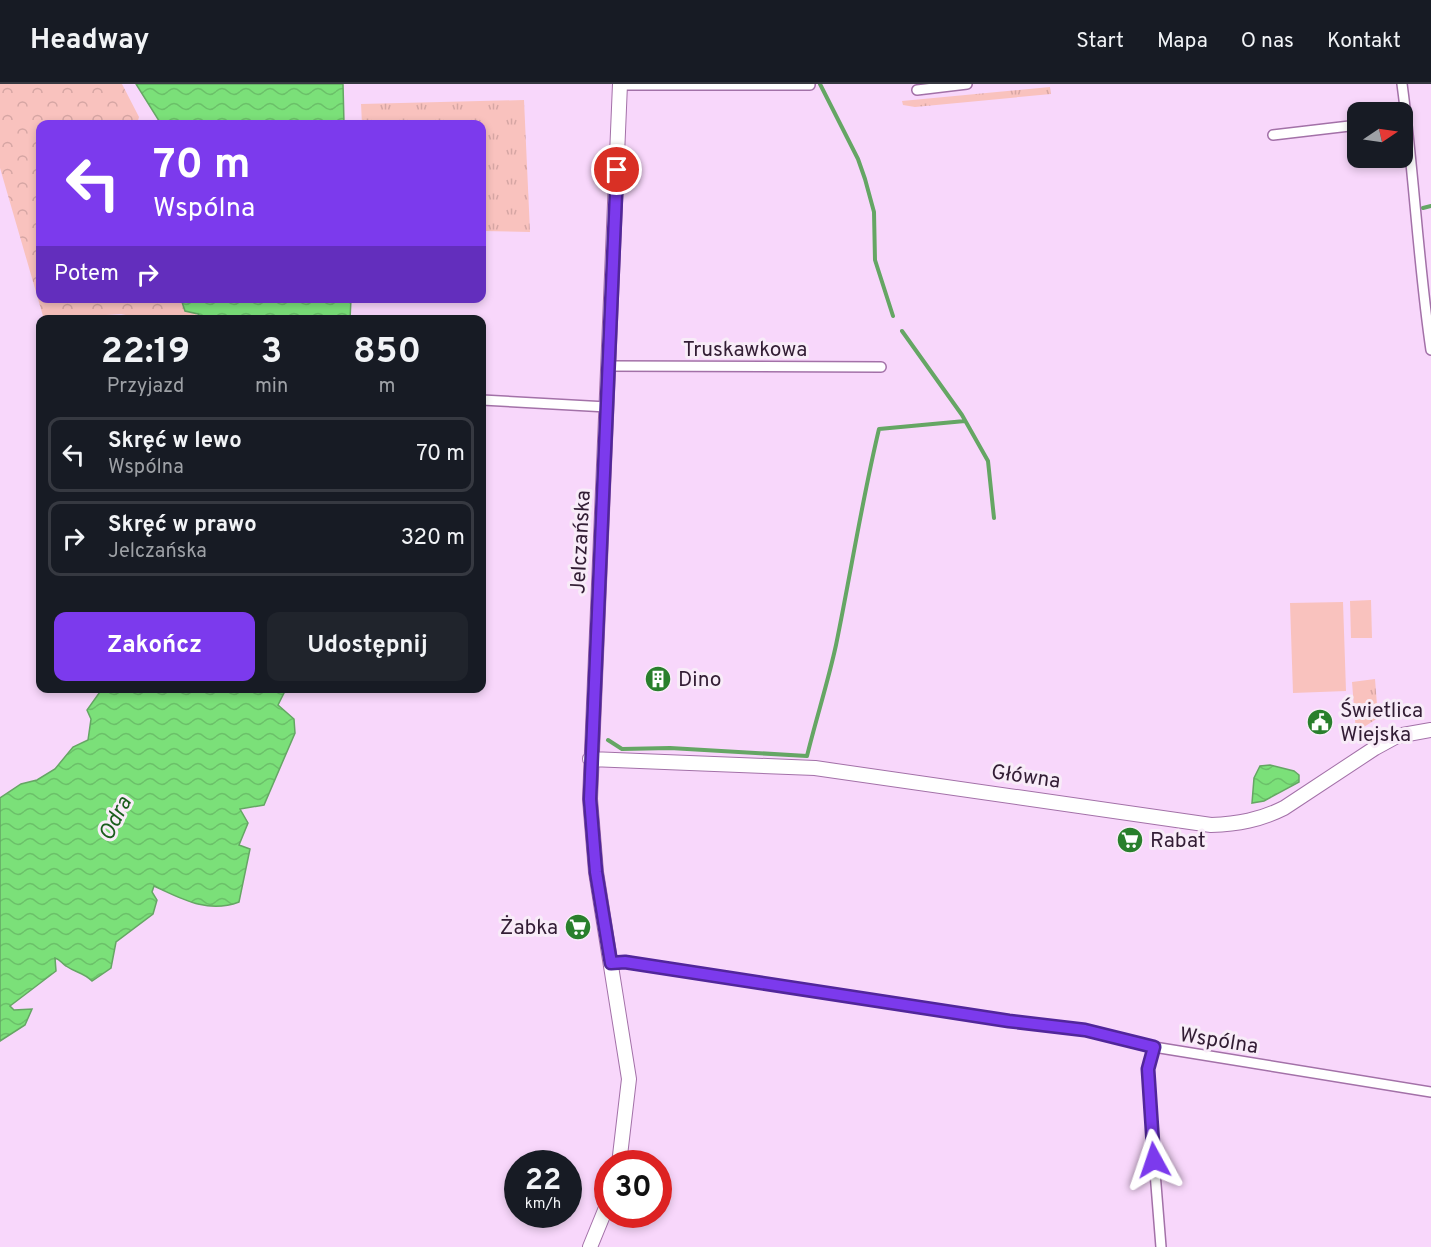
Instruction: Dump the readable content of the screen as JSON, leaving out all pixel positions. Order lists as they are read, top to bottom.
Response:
{
  "streets": {
    "main road": ["Jelczańska", "Główna"],
    "street": ["Truskawkowa", "Wspólna"]
  },
  "crossings": [
    ["Truskawkowa", "Jelczańska"],
    ["Jelczańska", "Główna"],
    ["Jelczańska", "Wspólna"]
  ],
  "water": ["Odra"],
  "places": {
    "building": ["Dino"],
    "public building": ["Świetlica Wiejska"],
    "supermarket": ["Rabat", "Żabka"]
  },
  "north": "right",
  "page": {
    "header": "Headway",
    "nav": [
      "Start",
      "Mapa",
      "O nas",
      "Kontakt"
    ],
    "turn": ["70 m", "Wspólna"],
    "then": "Potem",
    "eta": [
      "22:19",
      "Przyjazd",
      "3",
      "min",
      "850",
      "m"
    ],
    "list": [
      {
        "name": "Skręć w lewo",
        "note": "Wspólna",
        "value": "70 m"
      },
      {
        "name": "Skręć w prawo",
        "note": "Jelczańska",
        "value": "320 m"
      }
    ],
    "buttons": ["Zakończ", "Udostępnij"],
    "speed": "22 km/h",
    "limit": "30"
  }
}
